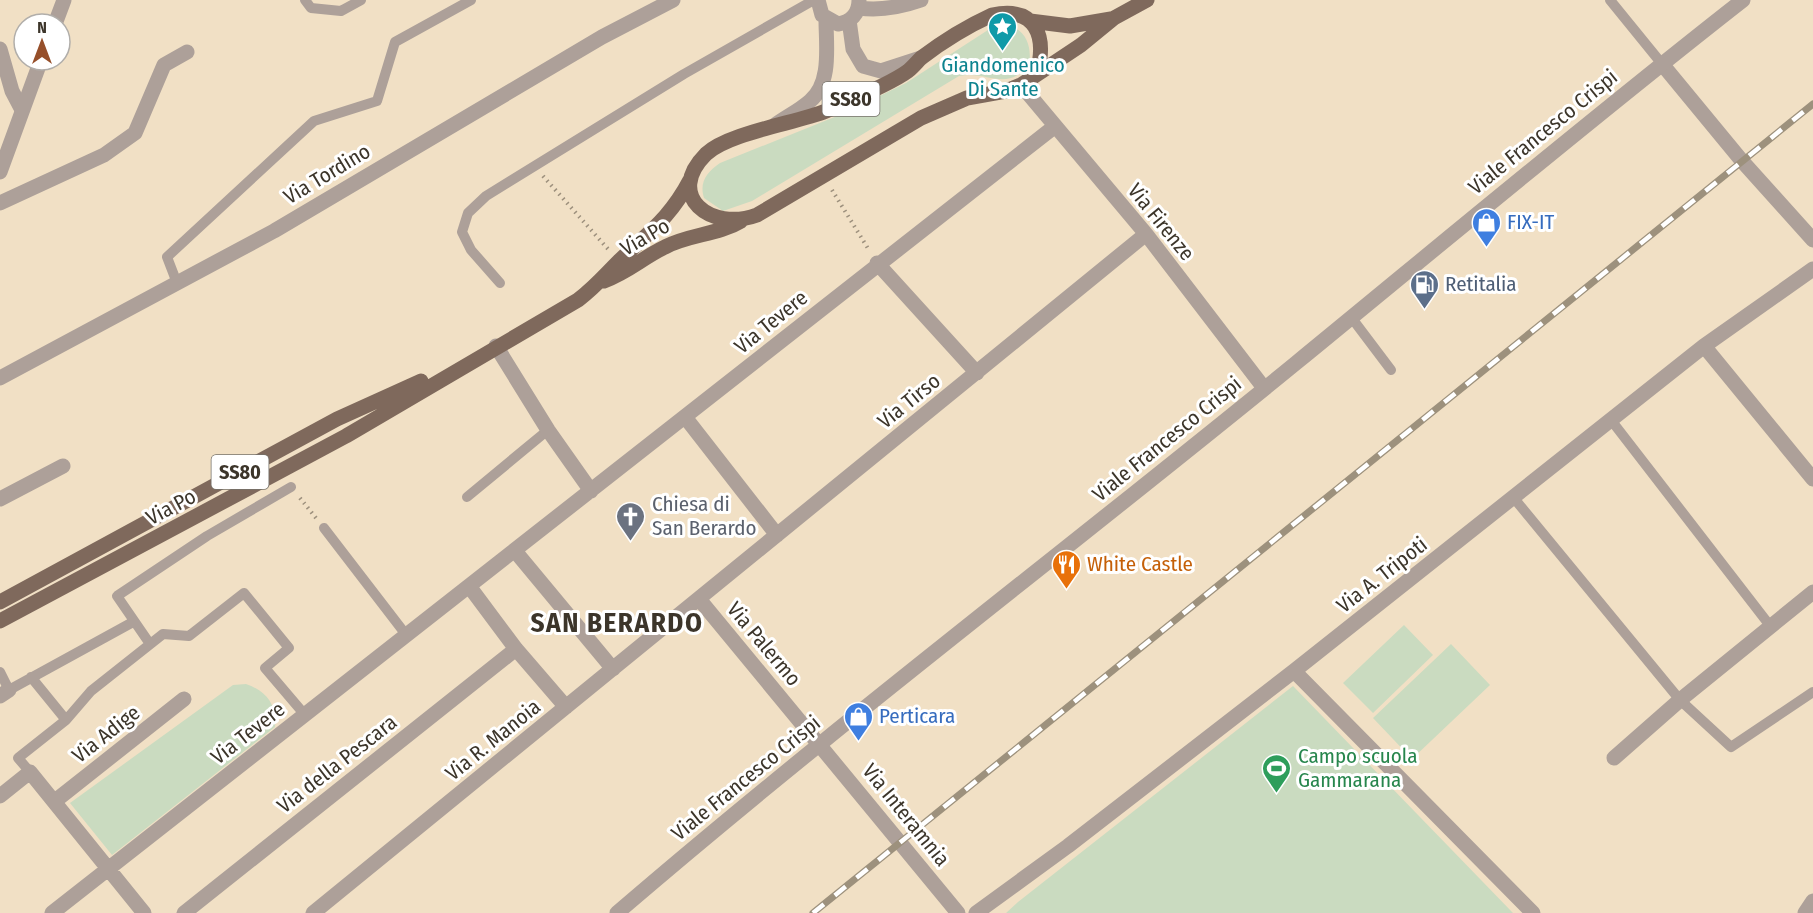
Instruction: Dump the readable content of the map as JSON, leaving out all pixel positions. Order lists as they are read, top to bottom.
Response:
{
  "streets": {
    "main road": ["SS80", "Via Po"],
    "street": [
      "Viale Francesco Crispi",
      "Via Tordino",
      "Via Firenze",
      "Via Tevere",
      "Via Tirso",
      "Via A. Tripoti",
      "Via Palermo",
      "Via Adige",
      "Via R. Manoia",
      "Via della Pescara",
      "Via Interamnia"
    ]
  },
  "crossings": [
    ["SS80", "Via Firenze"],
    ["SS80", "Via Po"],
    ["Viale Francesco Crispi", "Via Firenze"],
    ["Viale Francesco Crispi", "Via Palermo"],
    ["Viale Francesco Crispi", "Via Interamnia"],
    ["Via Firenze", "Via Tevere"],
    ["Via Firenze", "Via Tirso"],
    ["Via Tirso", "Via Palermo"],
    ["Via Tirso", "Via R. Manoia"],
    ["Via Palermo", "Via R. Manoia"],
    ["Via Palermo", "Via Interamnia"]
  ],
  "districts": ["SAN BERARDO"],
  "places": {
    "place": ["Giandomenico Di Sante"],
    "shop": ["FIX-IT", "Perticara"],
    "fuel station": ["Retitalia"],
    "church": ["Chiesa di San Berardo"],
    "restaurant": ["White Castle"],
    "sports": ["Campo scuola Gammarana"]
  },
  "north": "top"
}
